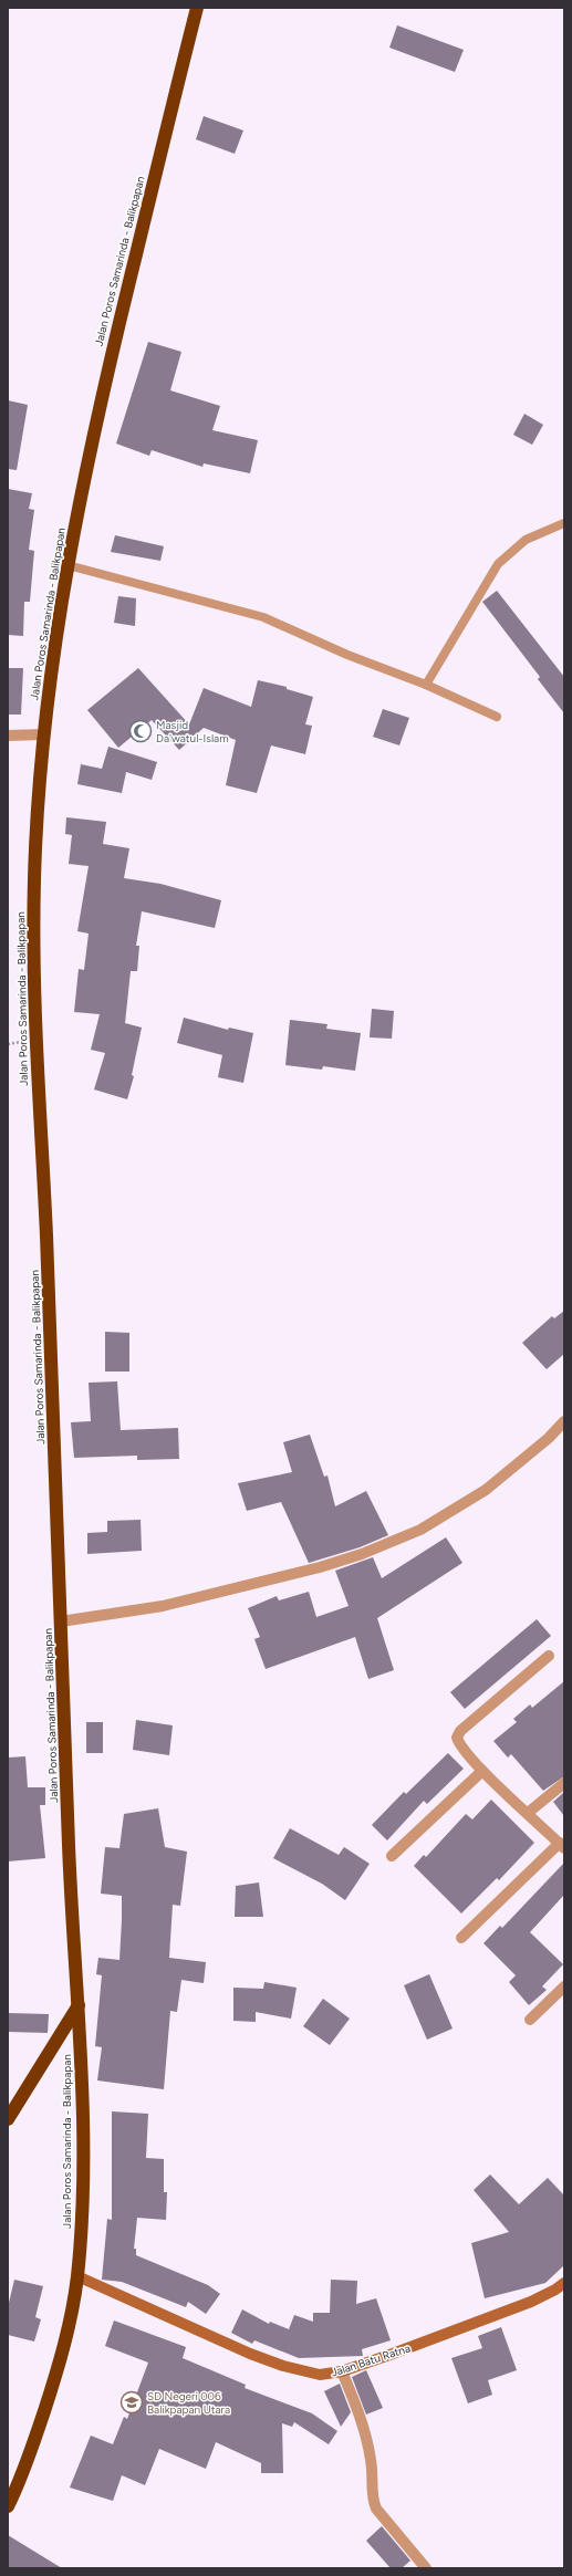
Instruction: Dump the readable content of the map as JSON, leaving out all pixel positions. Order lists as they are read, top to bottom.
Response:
{
  "streets": {
    "highway": ["Jalan Poros Samarinda - Balikpapan"],
    "street": ["Jalan Batu Ratna"]
  },
  "crossings": [
    ["Jalan Poros Samarinda - Balikpapan", "Jalan Batu Ratna"]
  ],
  "places": {
    "mosque": ["Masjid Da'watul-Islam"],
    "school or university": ["SD Negeri 006 Balikpapan Utara"]
  }
}
